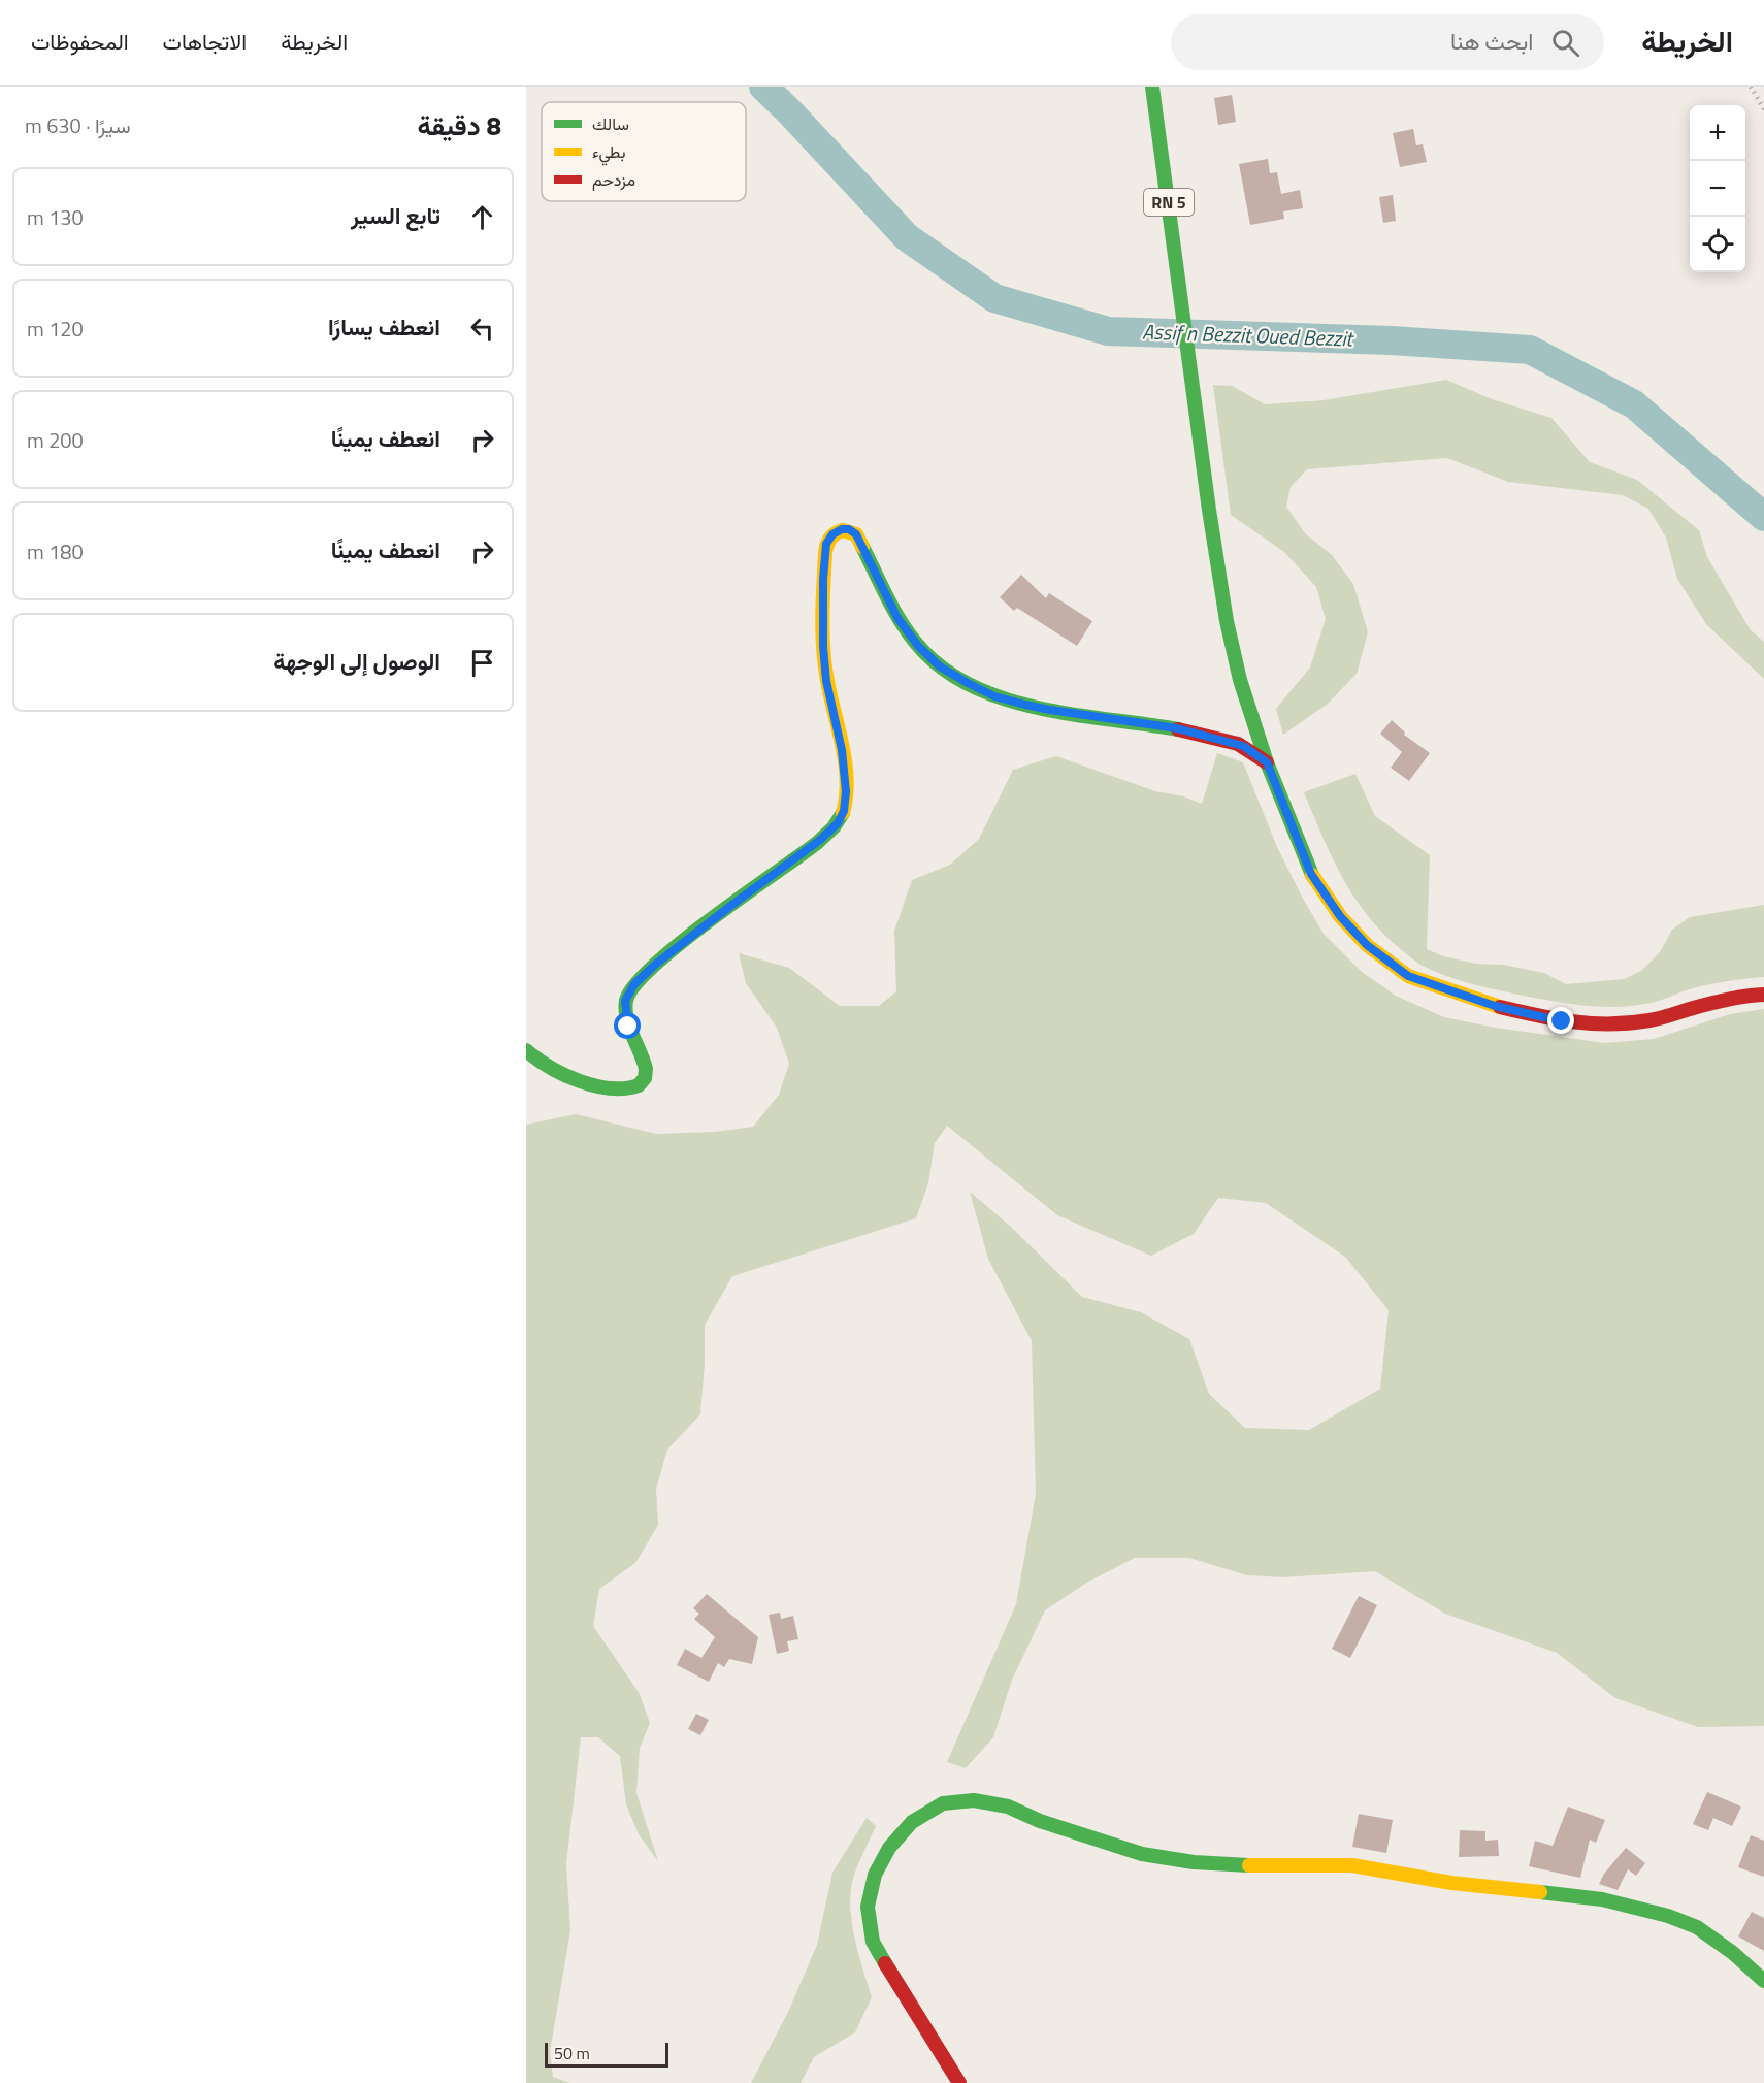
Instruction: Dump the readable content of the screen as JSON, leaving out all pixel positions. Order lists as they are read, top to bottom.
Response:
{
  "streets": {
    "street": ["RN 5"]
  },
  "water": ["Assif n Bezzit Oued Bezzit"],
  "legend": ["سالك", "بطيء", "مزدحم"],
  "scale_bar": "50 m",
  "page": {
    "header": "الخريطة",
    "search": "ابحث هنا",
    "nav": ["الخريطة", "الاتجاهات", "المحفوظات"],
    "heading": ["8 دقيقة", "سيرًا · 630 m"],
    "map_buttons": ["+", "−"],
    "list": [
      ["تابع السير", "130 m"],
      ["انعطف يسارًا", "120 m"],
      ["انعطف يمينًا", "200 m"],
      ["انعطف يمينًا", "180 m"],
      "الوصول إلى الوجهة"
    ],
    "scale": "50 m"
  }
}
